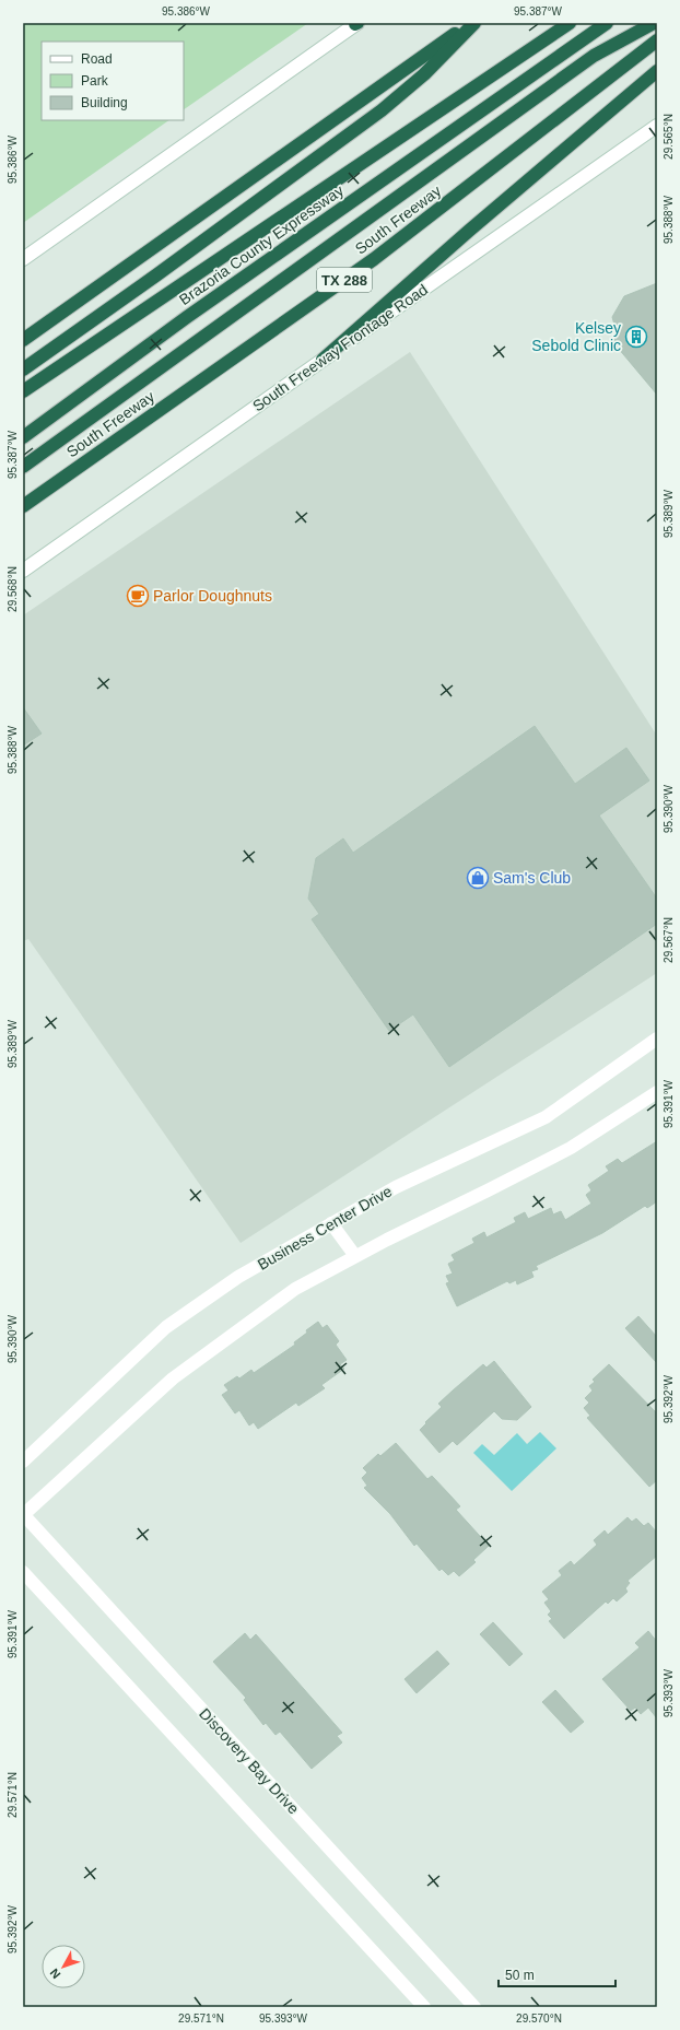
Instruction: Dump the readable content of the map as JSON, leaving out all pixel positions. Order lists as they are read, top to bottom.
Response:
{
  "streets": {
    "highway": ["South Freeway", "Brazoria County Expressway", "TX 288"],
    "street": ["South Freeway Frontage Road", "Business Center Drive", "Discovery Bay Drive"]
  },
  "places": {
    "building": ["Kelsey Sebold Clinic"],
    "cafe": ["Parlor Doughnuts"],
    "shop": ["Sam's Club"]
  },
  "legend": ["Road", "Park", "Building"],
  "scale_bar": "50 m",
  "north": "bottom left",
  "coordinates": [
    "95.386°W",
    "95.387°W",
    "29.565°N",
    "95.388°W",
    "95.389°W",
    "29.568°N",
    "95.390°W",
    "29.567°N",
    "95.391°W",
    "95.392°W",
    "95.393°W",
    "29.571°N",
    "29.570°N"
  ]
}
